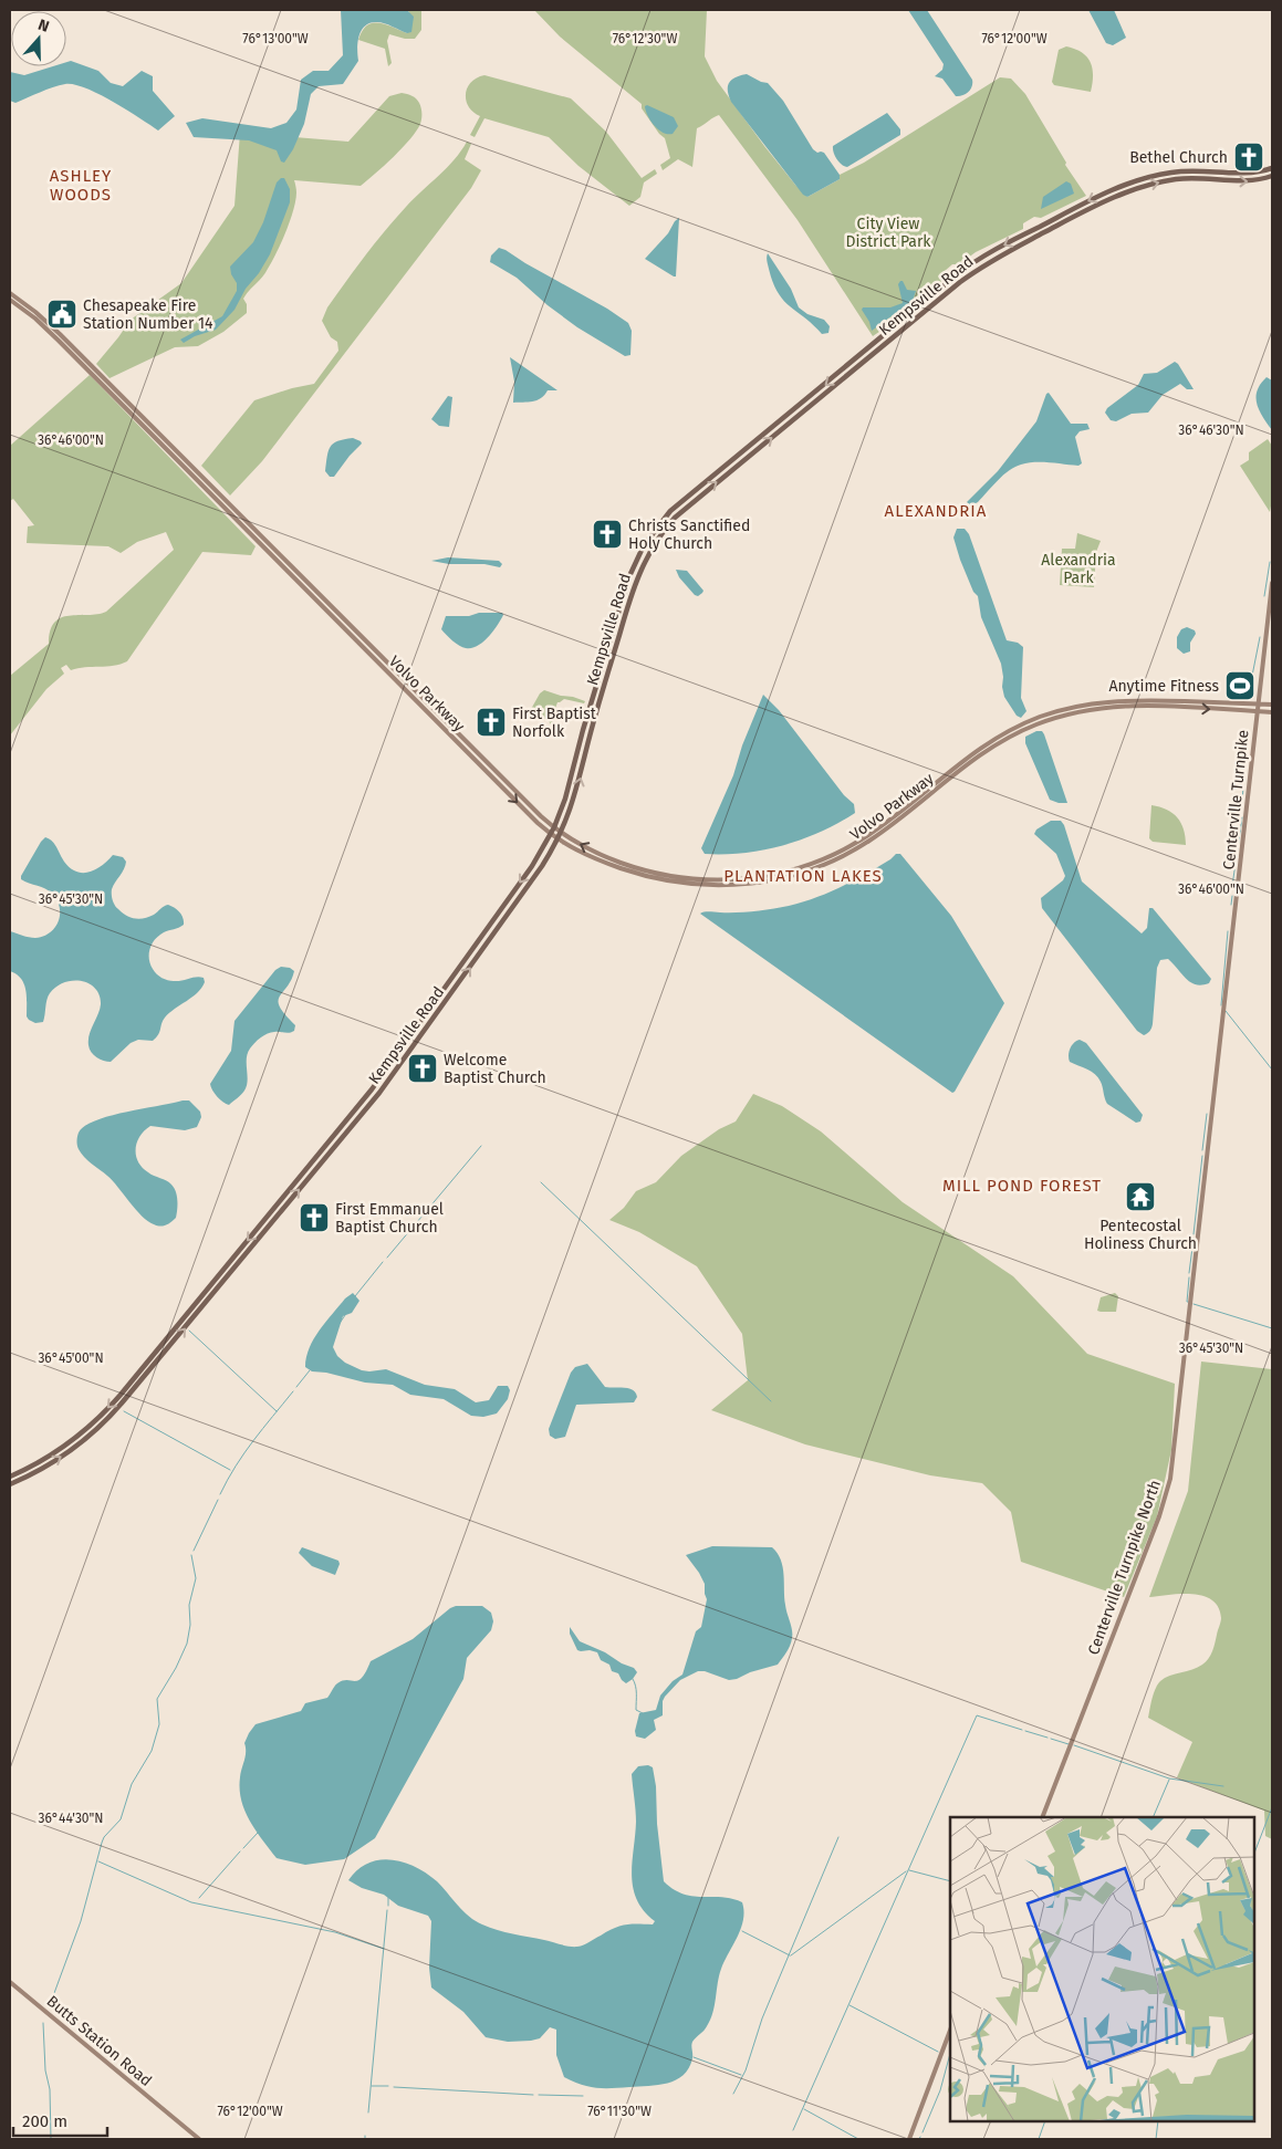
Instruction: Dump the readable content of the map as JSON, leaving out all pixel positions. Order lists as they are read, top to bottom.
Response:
{
  "streets": {
    "main road": [
      "Kempsville Road",
      "Volvo Parkway",
      "Centerville Turnpike",
      "Centerville Turnpike North",
      "Butts Station Road"
    ]
  },
  "crossings": [
    ["Kempsville Road", "Volvo Parkway"],
    ["Volvo Parkway", "Centerville Turnpike"],
    ["Centerville Turnpike", "Centerville Turnpike North"]
  ],
  "districts": [
    "ASHLEY WOODS",
    "ALEXANDRIA",
    "PLANTATION LAKES",
    "MILL POND FOREST"
  ],
  "parks": ["City View District Park", "Alexandria Park"],
  "places": {
    "church": [
      "Bethel Church",
      "Christs Sanctified Holy Church",
      "First Baptist Norfolk",
      "Welcome Baptist Church",
      "First Emmanuel Baptist Church"
    ],
    "public building": ["Chesapeake Fire Station Number 14"],
    "sports": ["Anytime Fitness"],
    "temple": ["Pentecostal Holiness Church"]
  },
  "scale_bar": "200 m",
  "north": "top",
  "coordinates": [
    "76°13'00\"W",
    "76°12'30\"W",
    "76°12'00\"W",
    "36°46'30\"N",
    "36°46'00\"N",
    "36°45'30\"N",
    "36°45'00\"N",
    "36°44'30\"N",
    "76°11'30\"W"
  ]
}
